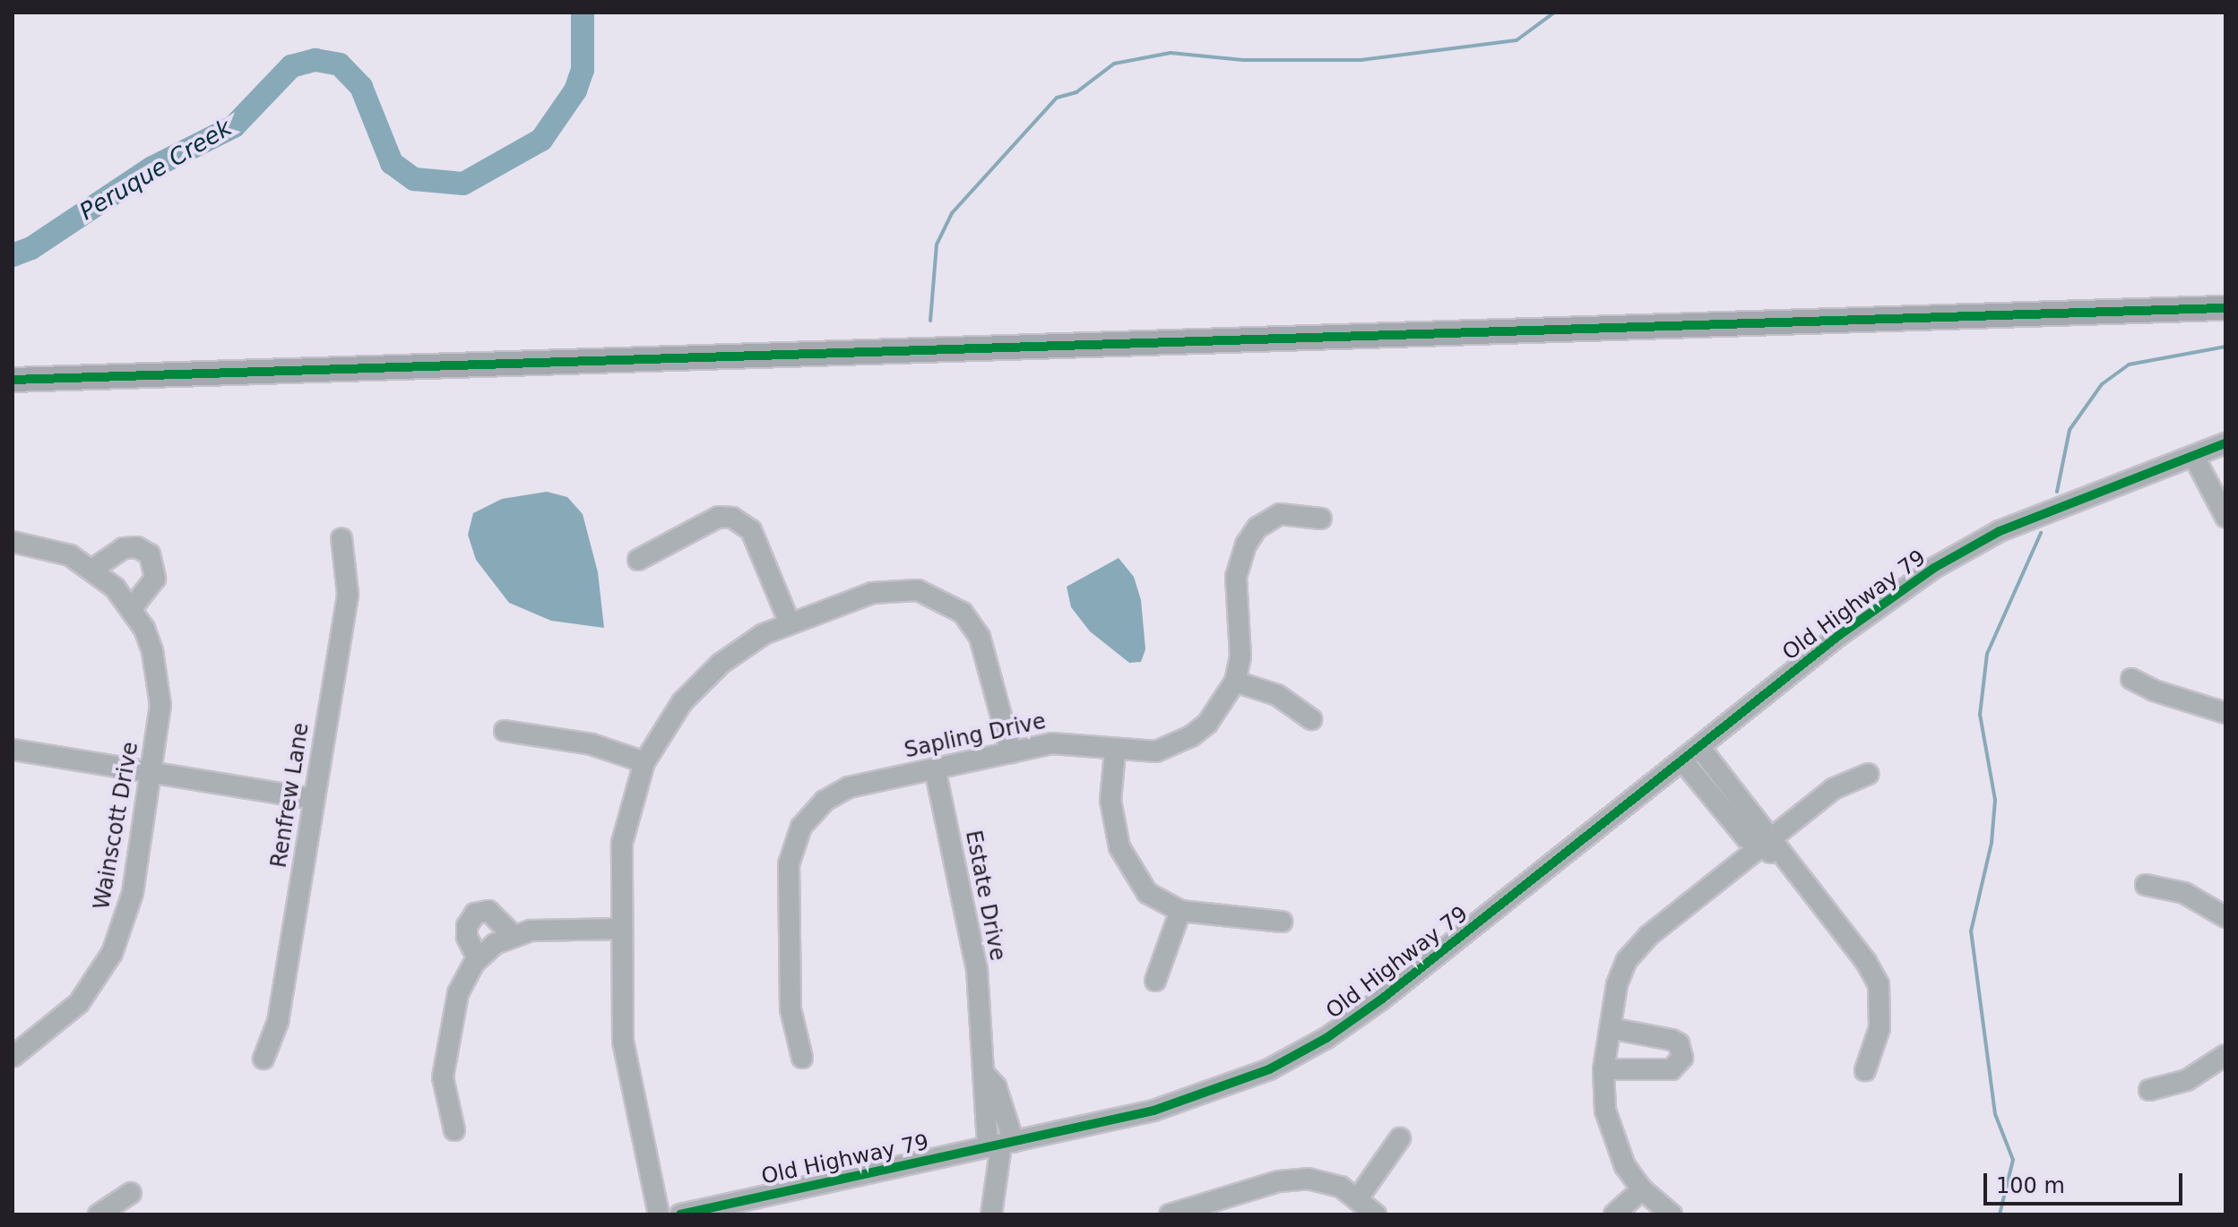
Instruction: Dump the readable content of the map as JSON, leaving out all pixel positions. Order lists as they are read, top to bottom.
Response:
{
  "streets": {
    "street": [
      "Old Highway 79",
      "Sapling Drive",
      "Renfrew Lane",
      "Wainscott Drive",
      "Estate Drive"
    ]
  },
  "crossings": [
    ["Old Highway 79", "Estate Drive"],
    ["Sapling Drive", "Estate Drive"]
  ],
  "water": ["Peruque Creek"],
  "scale_bar": "100 m"
}
